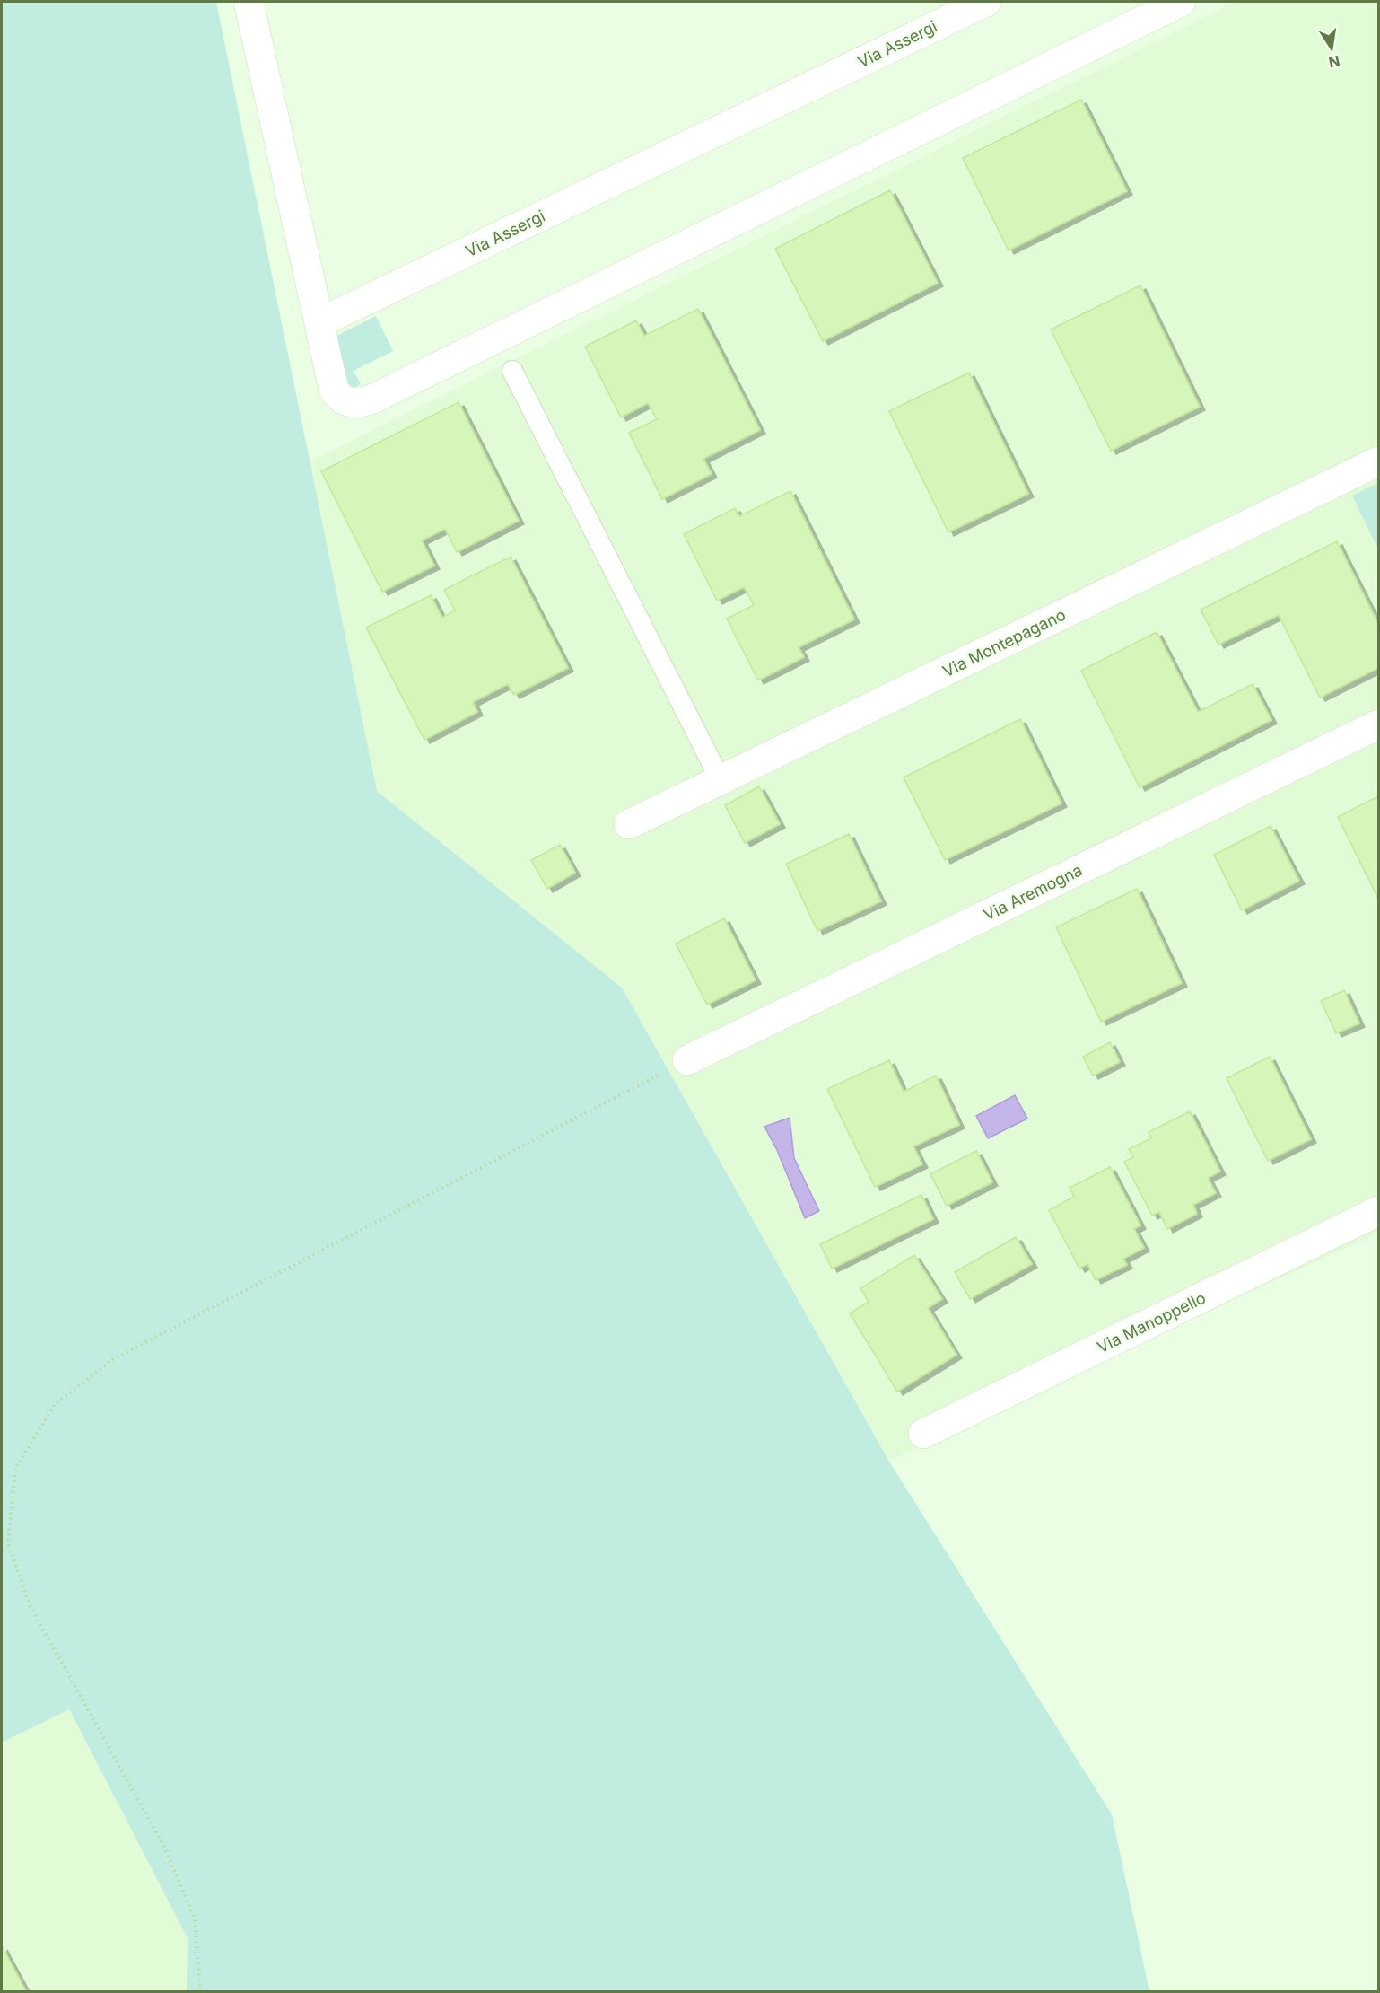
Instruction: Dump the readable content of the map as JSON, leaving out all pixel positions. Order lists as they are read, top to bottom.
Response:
{
  "streets": {
    "street": [
      "Via Assergi",
      "Via Montepagano",
      "Via Aremogna",
      "Via Manoppello"
    ]
  },
  "north": "bottom"
}
